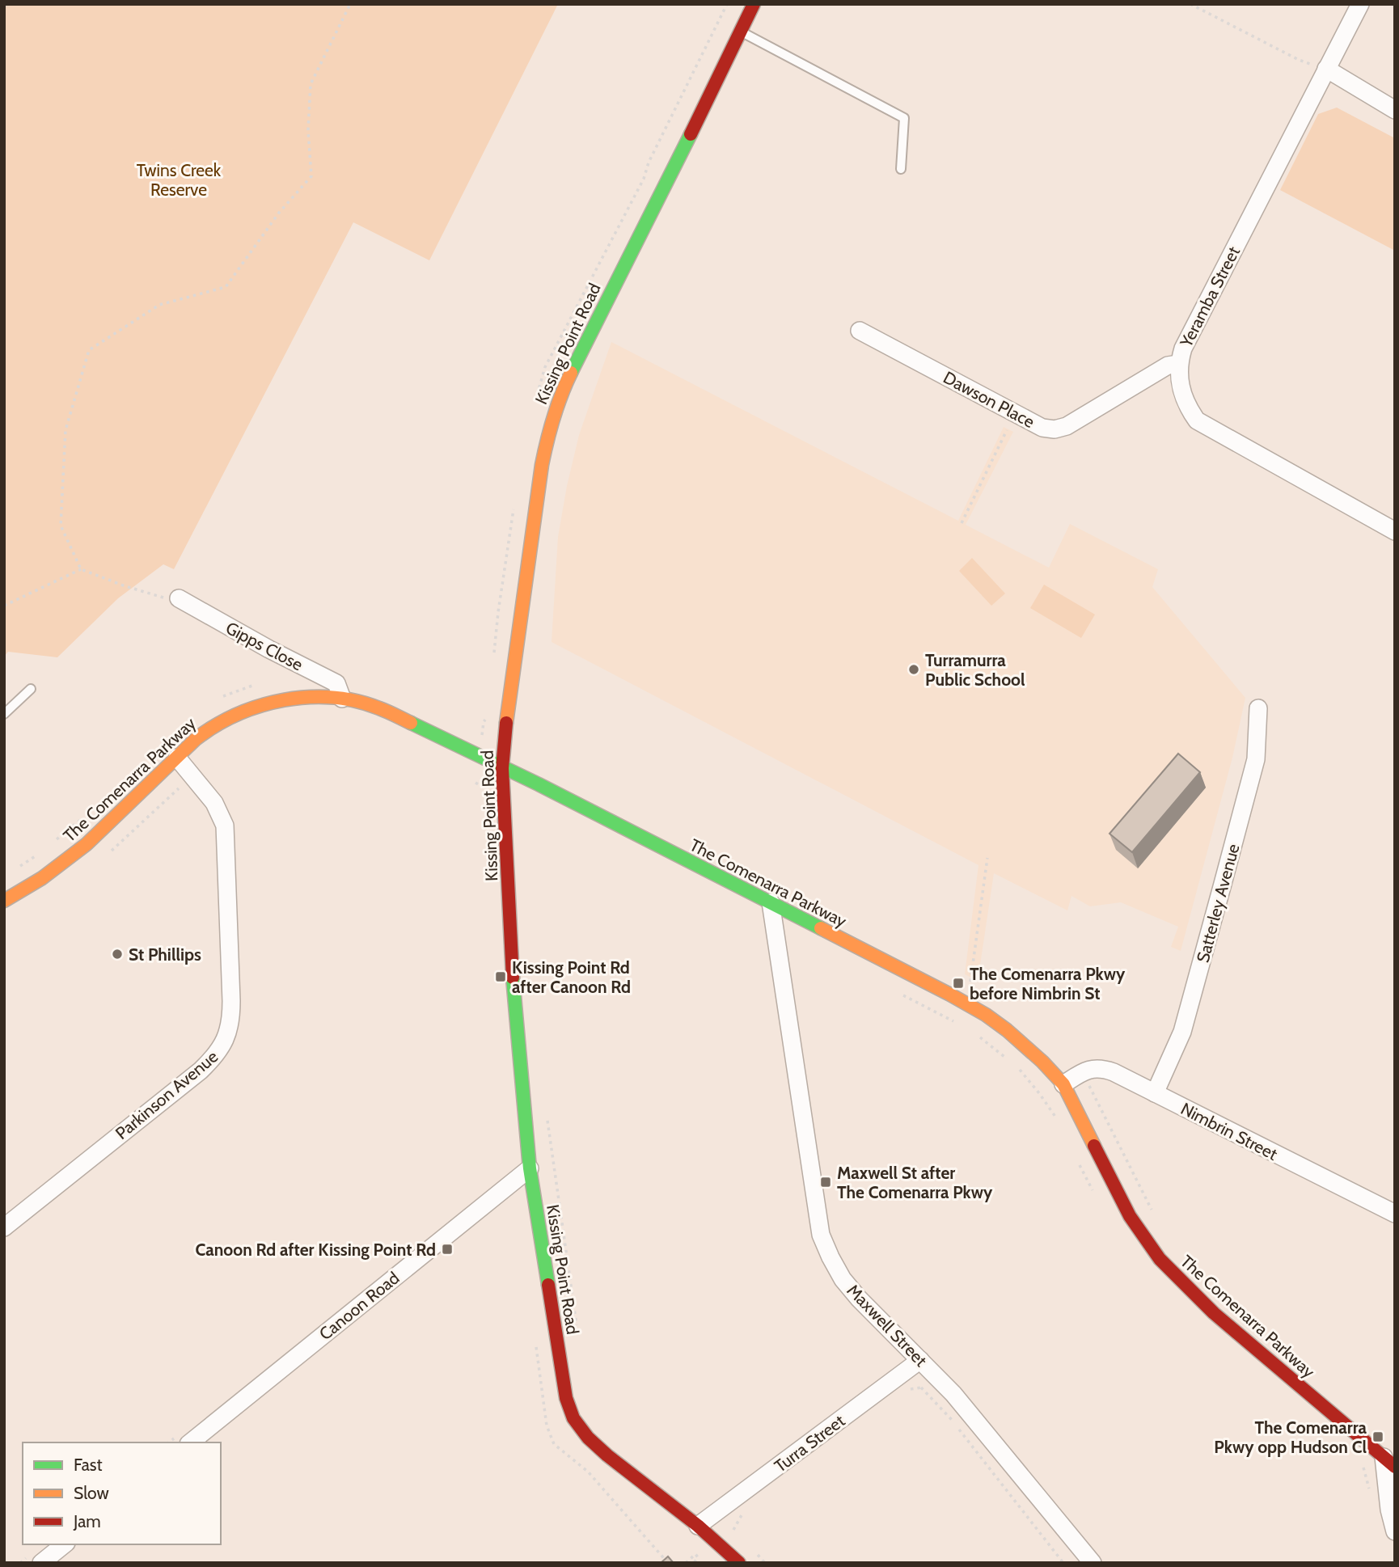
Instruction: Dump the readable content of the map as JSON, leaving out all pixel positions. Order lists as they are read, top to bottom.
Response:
{
  "streets": {
    "main road": ["Kissing Point Road", "The Comenarra Parkway"],
    "street": [
      "Yeramba Street",
      "Dawson Place",
      "Gipps Close",
      "Satterley Avenue",
      "Parkinson Avenue",
      "Nimbrin Street",
      "Canoon Road",
      "Maxwell Street",
      "Turra Street"
    ]
  },
  "crossings": [
    ["Yeramba Street", "Dawson Place"],
    ["Kissing Point Road", "The Comenarra Parkway"],
    ["Kissing Point Road", "Canoon Road"],
    ["Kissing Point Road", "Turra Street"],
    ["Gipps Close", "The Comenarra Parkway"],
    ["The Comenarra Parkway", "Parkinson Avenue"],
    ["The Comenarra Parkway", "Nimbrin Street"],
    ["The Comenarra Parkway", "Maxwell Street"],
    ["Satterley Avenue", "Nimbrin Street"],
    ["Maxwell Street", "Turra Street"]
  ],
  "parks": ["Twins Creek Reserve"],
  "places": {
    "other": ["Turramurra Public School", "St Phillips"],
    "transit": [
      "Kissing Point Rd after Canoon Rd",
      "The Comenarra Pkwy before Nimbrin St",
      "Maxwell St after The Comenarra Pkwy",
      "Canoon Rd after Kissing Point Rd",
      "The Comenarra Pkwy opp Hudson Cl"
    ]
  },
  "legend": ["Fast", "Slow", "Jam"]
}
